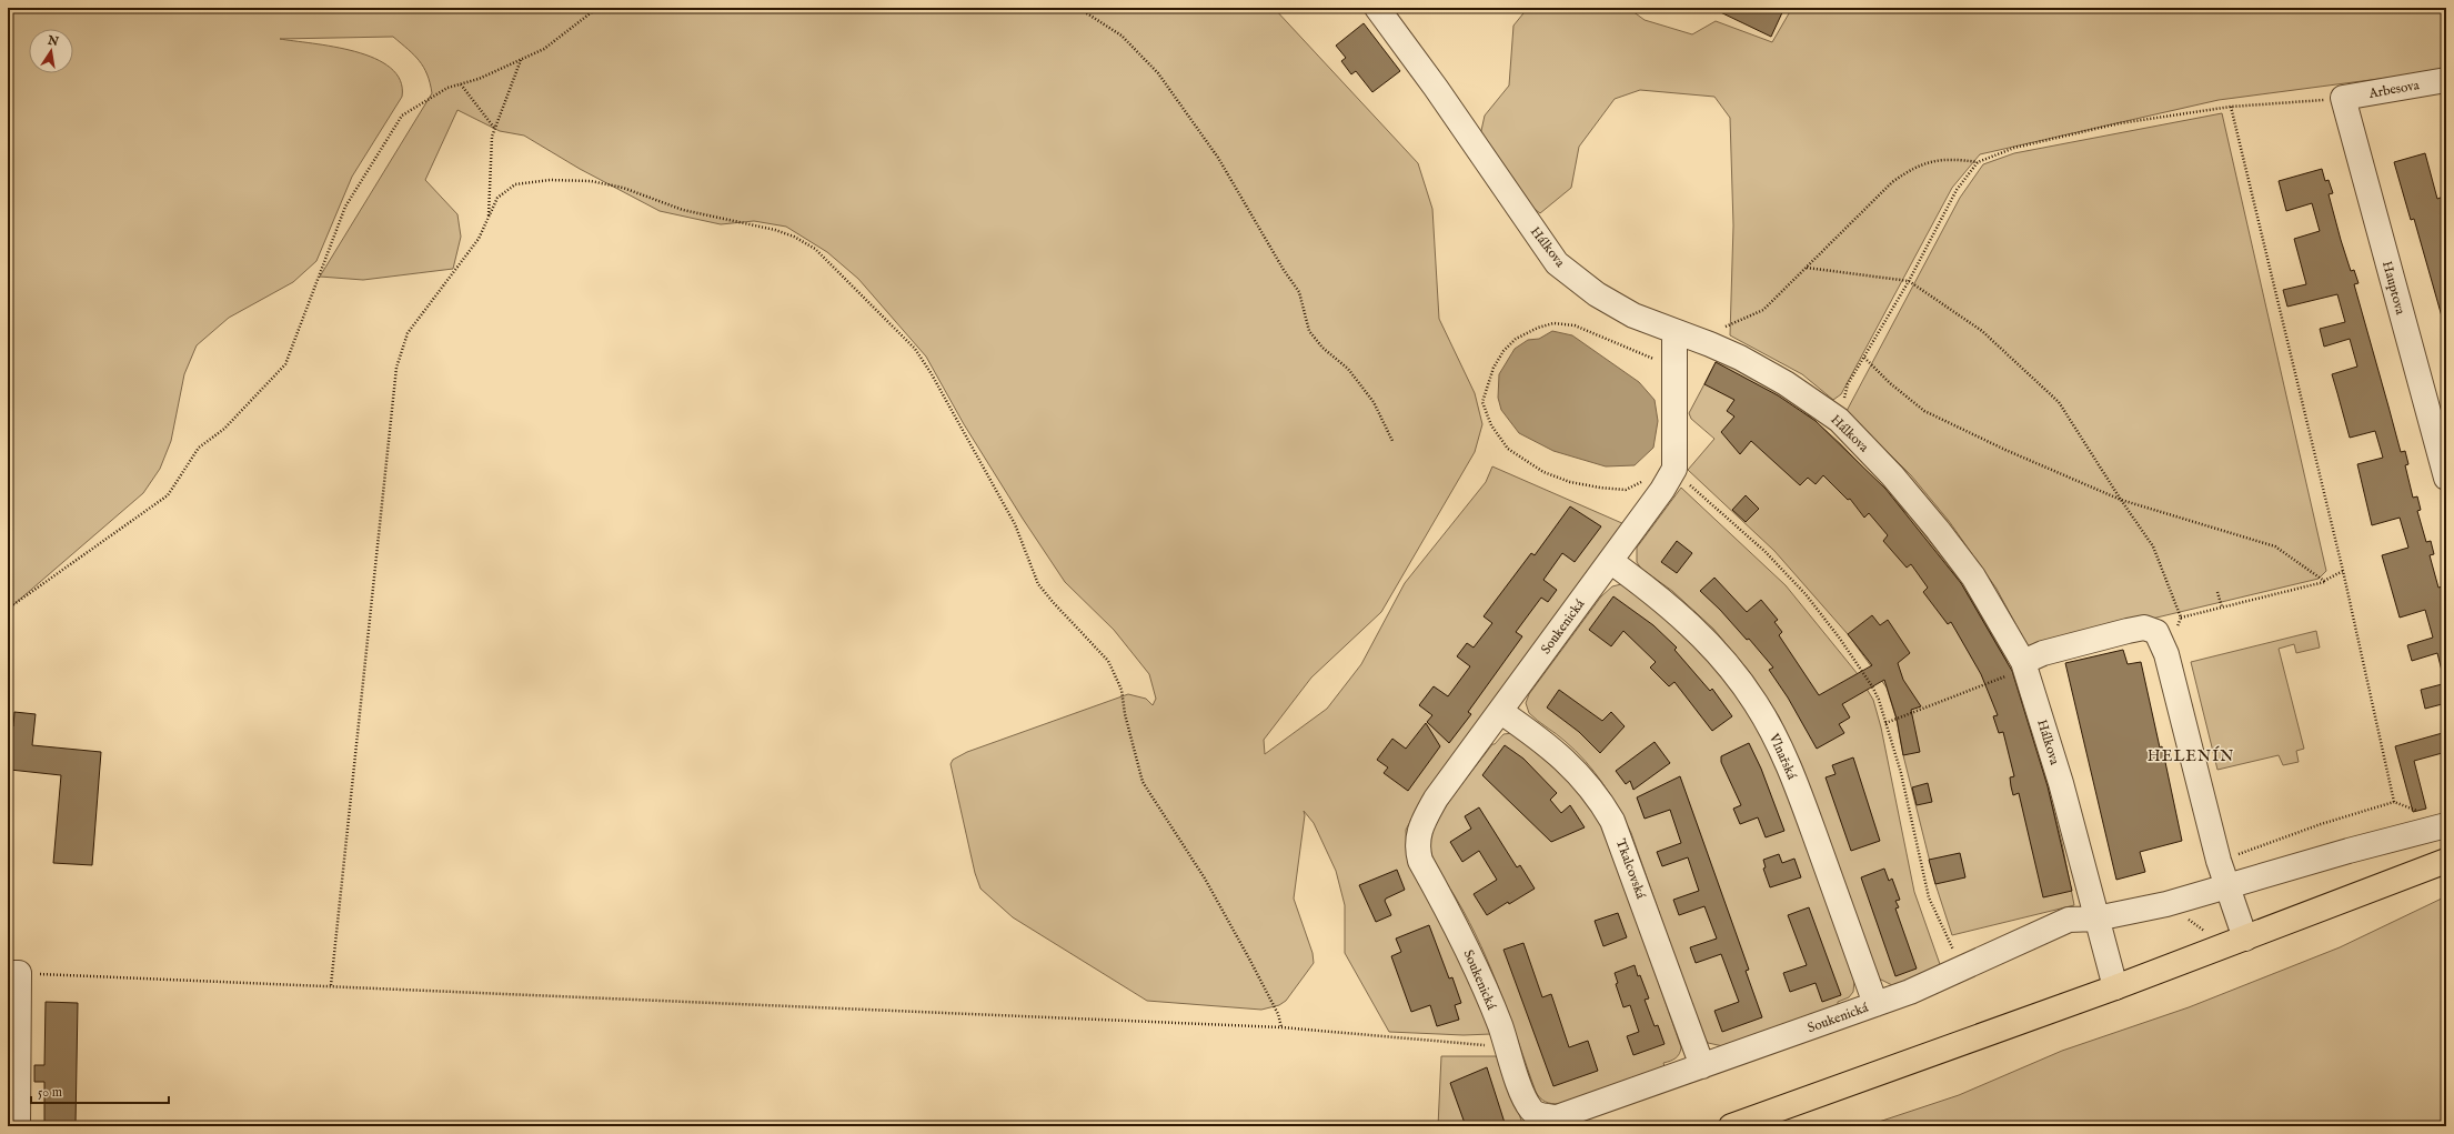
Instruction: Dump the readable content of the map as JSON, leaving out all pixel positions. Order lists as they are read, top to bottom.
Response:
{
  "streets": {
    "street": [
      "Arbesova",
      "Hálkova",
      "Hauptova",
      "Soukenická",
      "Vlnařská",
      "Tkalcovská"
    ]
  },
  "crossings": [
    ["Arbesova", "Hauptova"],
    ["Hálkova", "Soukenická"],
    ["Soukenická", "Vlnařská"],
    ["Soukenická", "Tkalcovská"]
  ],
  "districts": ["HELENÍN"],
  "scale_bar": "50 m",
  "north": "top"
}
